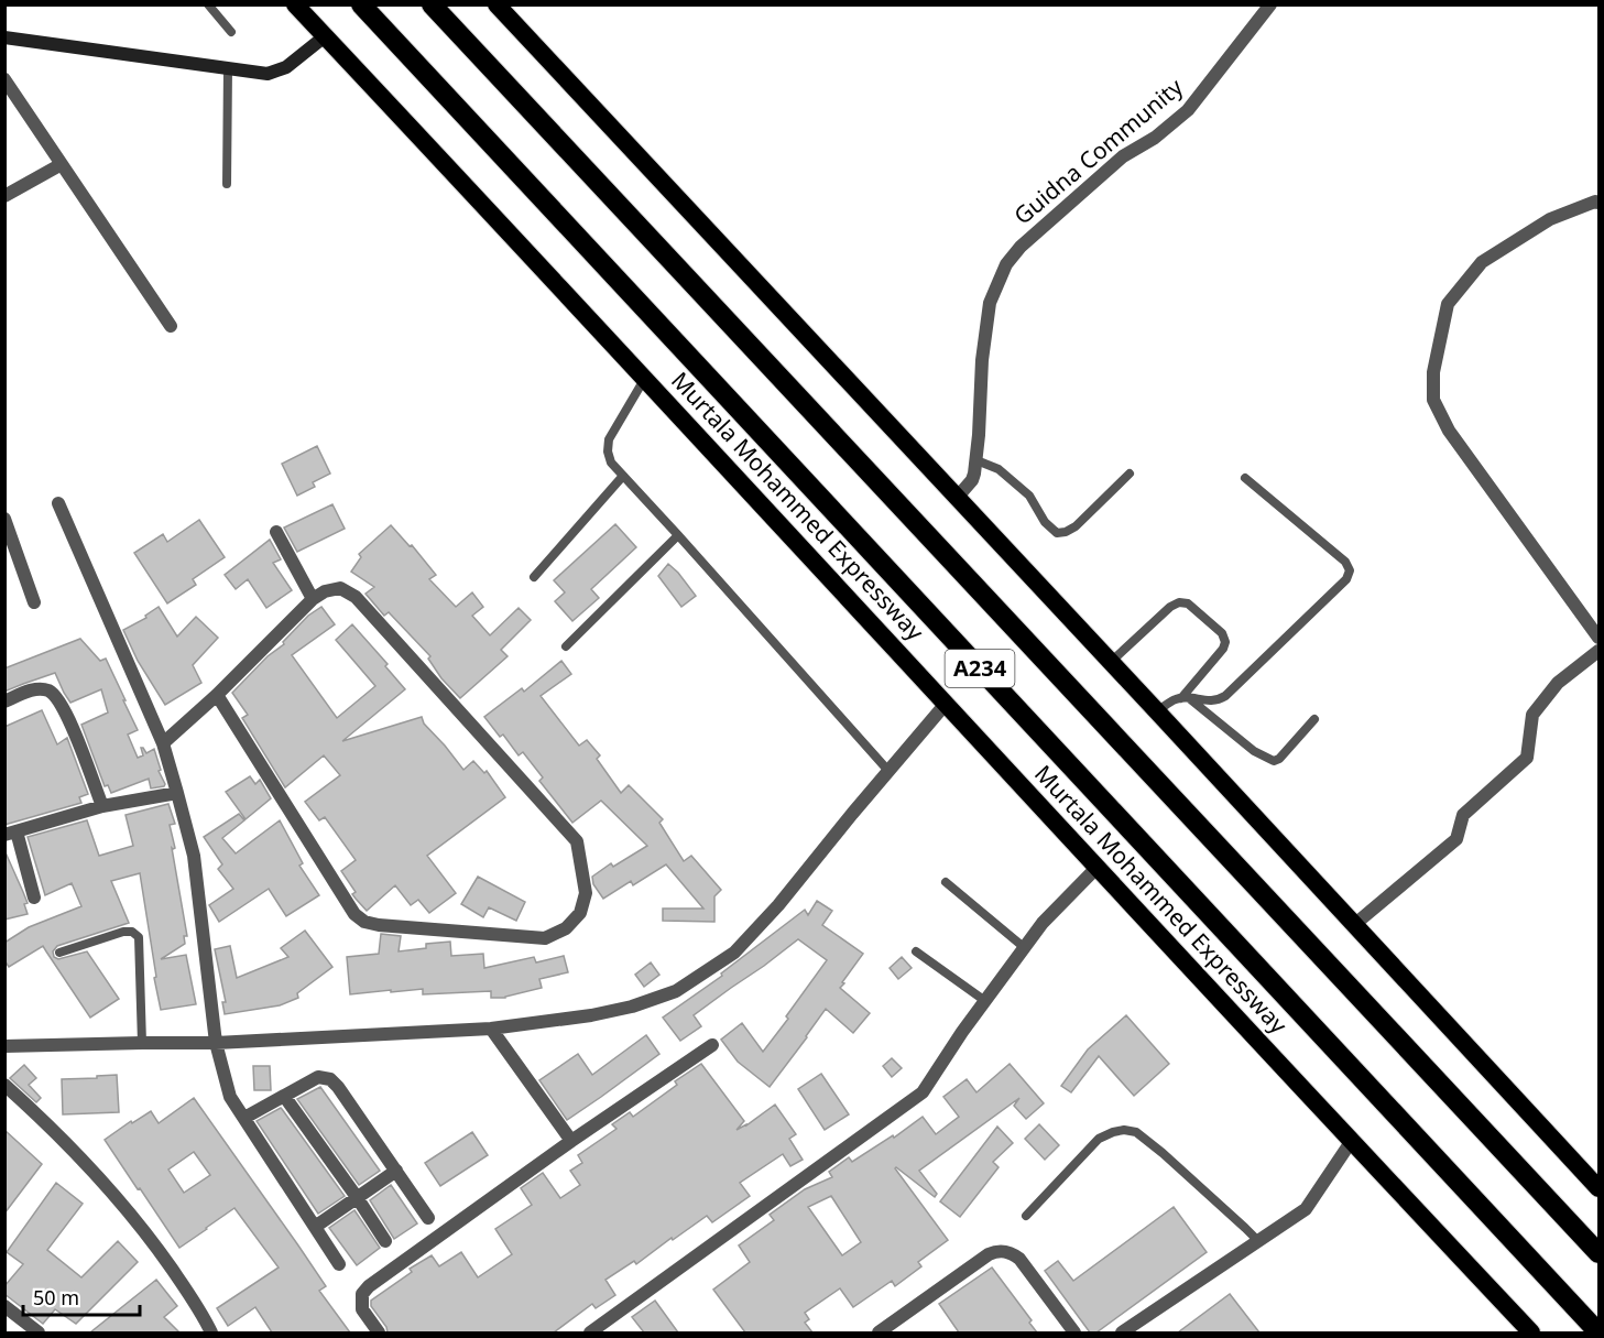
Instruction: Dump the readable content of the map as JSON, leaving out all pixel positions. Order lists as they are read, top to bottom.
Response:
{
  "streets": {
    "highway": ["Murtala Mohammed Expressway", "A234"],
    "street": ["Guidna Community"]
  },
  "scale_bar": "50 m"
}
